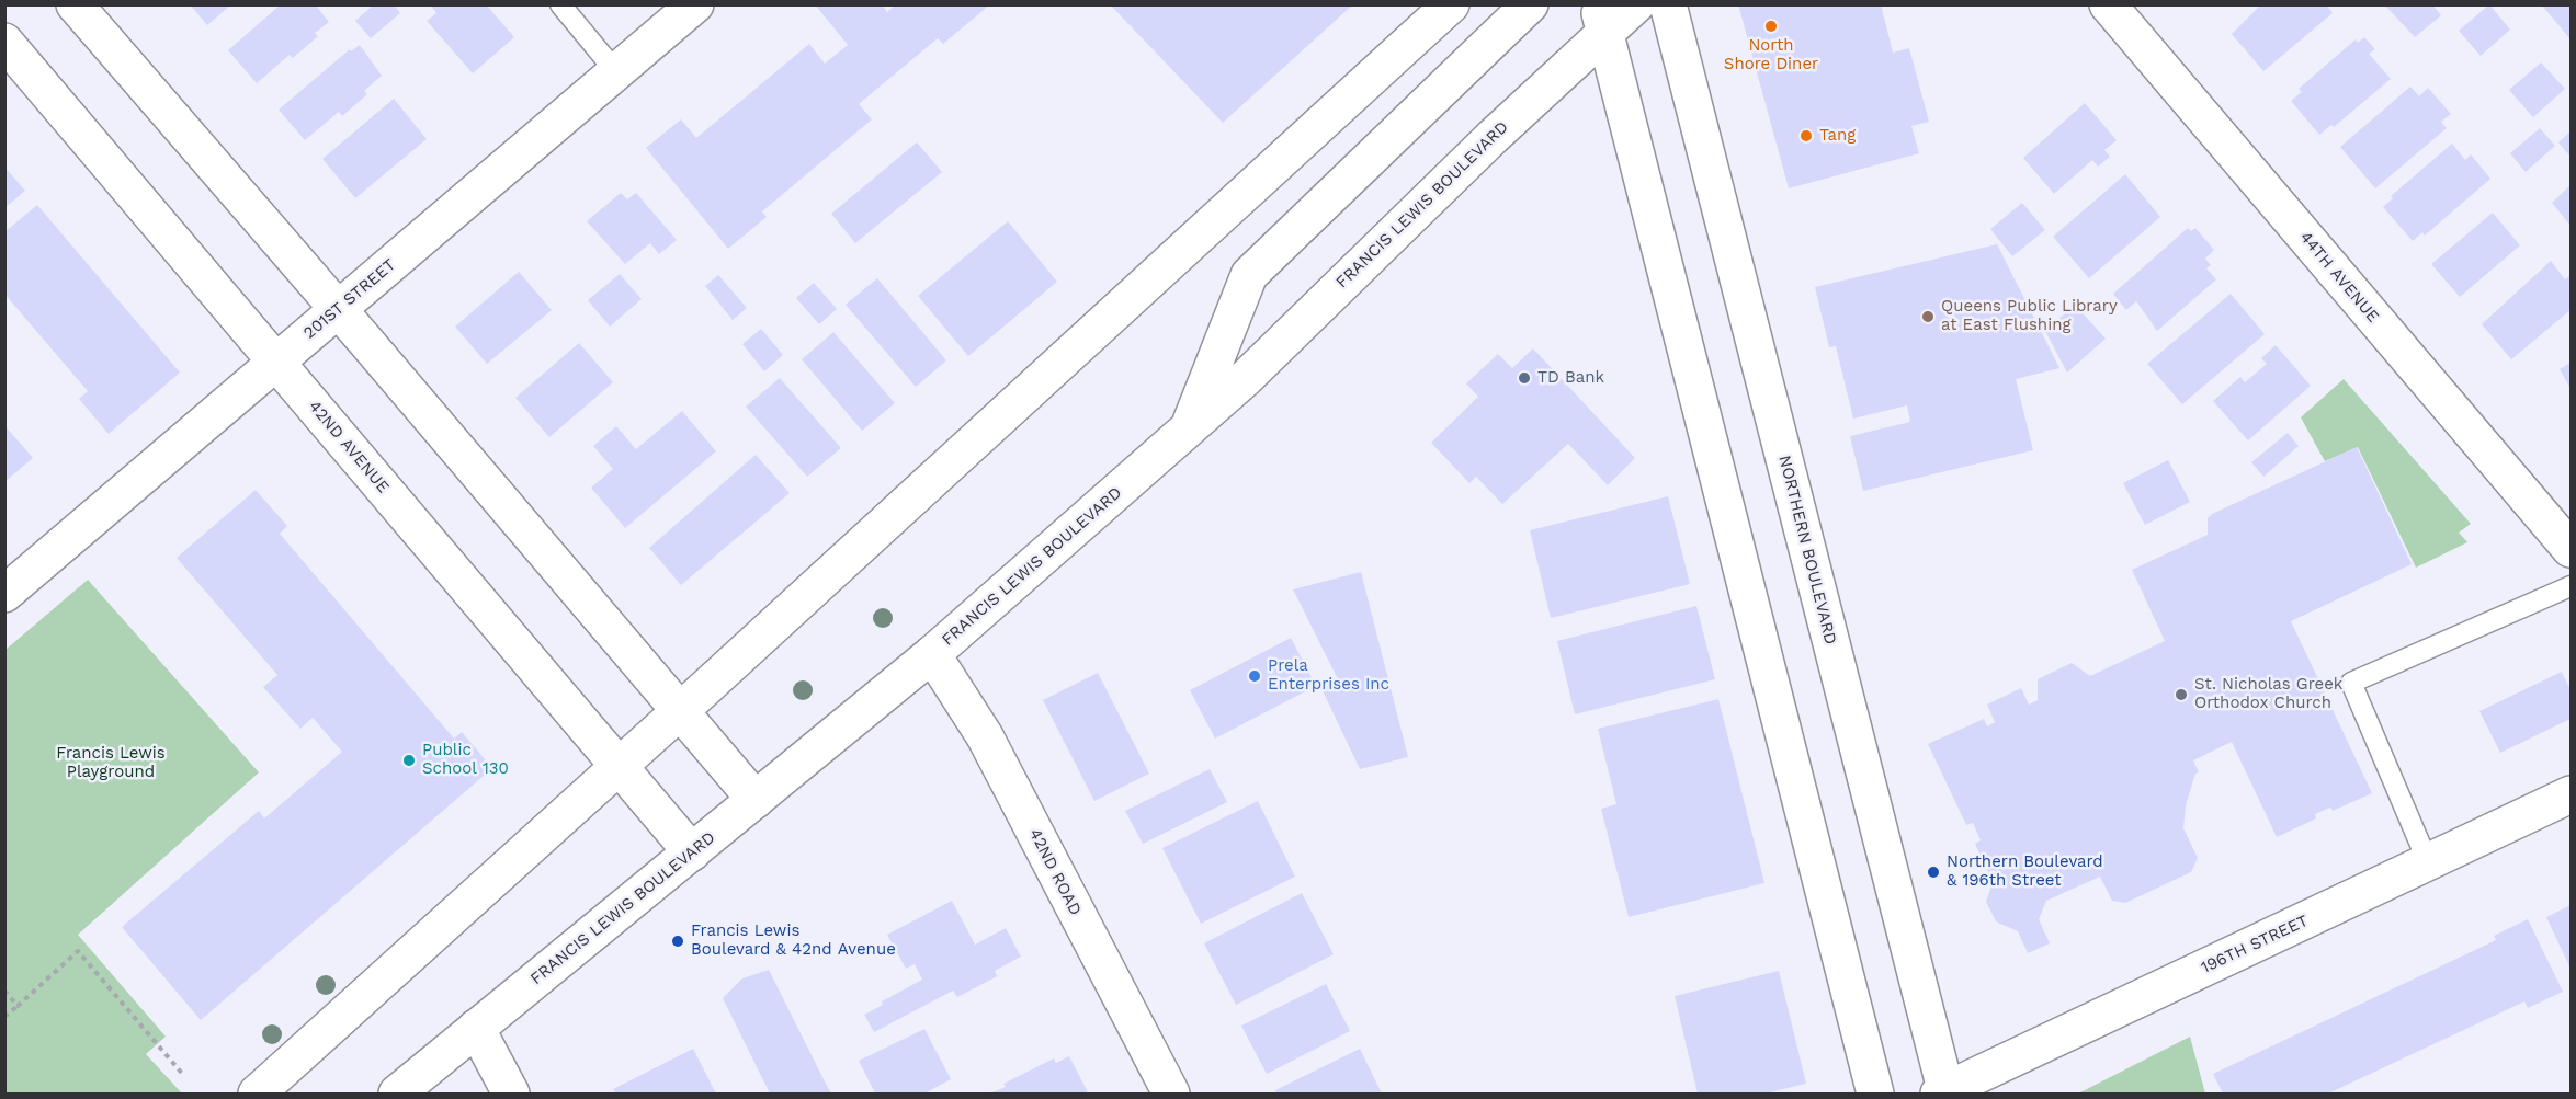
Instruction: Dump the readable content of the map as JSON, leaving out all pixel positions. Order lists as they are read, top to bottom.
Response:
{
  "streets": {
    "main road": [
      "FRANCIS LEWIS BOULEVARD",
      "44TH AVENUE",
      "201ST STREET",
      "42ND AVENUE",
      "NORTHERN BOULEVARD",
      "42ND ROAD",
      "196TH STREET"
    ]
  },
  "crossings": [
    ["FRANCIS LEWIS BOULEVARD", "42ND AVENUE"],
    ["FRANCIS LEWIS BOULEVARD", "42ND ROAD"],
    ["201ST STREET", "42ND AVENUE"],
    ["NORTHERN BOULEVARD", "196TH STREET"]
  ],
  "parks": ["Francis Lewis Playground"],
  "places": [
    "North Shore Diner",
    "Tang",
    "Queens Public Library at East Flushing",
    "TD Bank",
    "Prela Enterprises Inc",
    "St. Nicholas Greek Orthodox Church",
    "Public School 130",
    "Northern Boulevard & 196th Street",
    "Francis Lewis Boulevard & 42nd Avenue"
  ]
}
